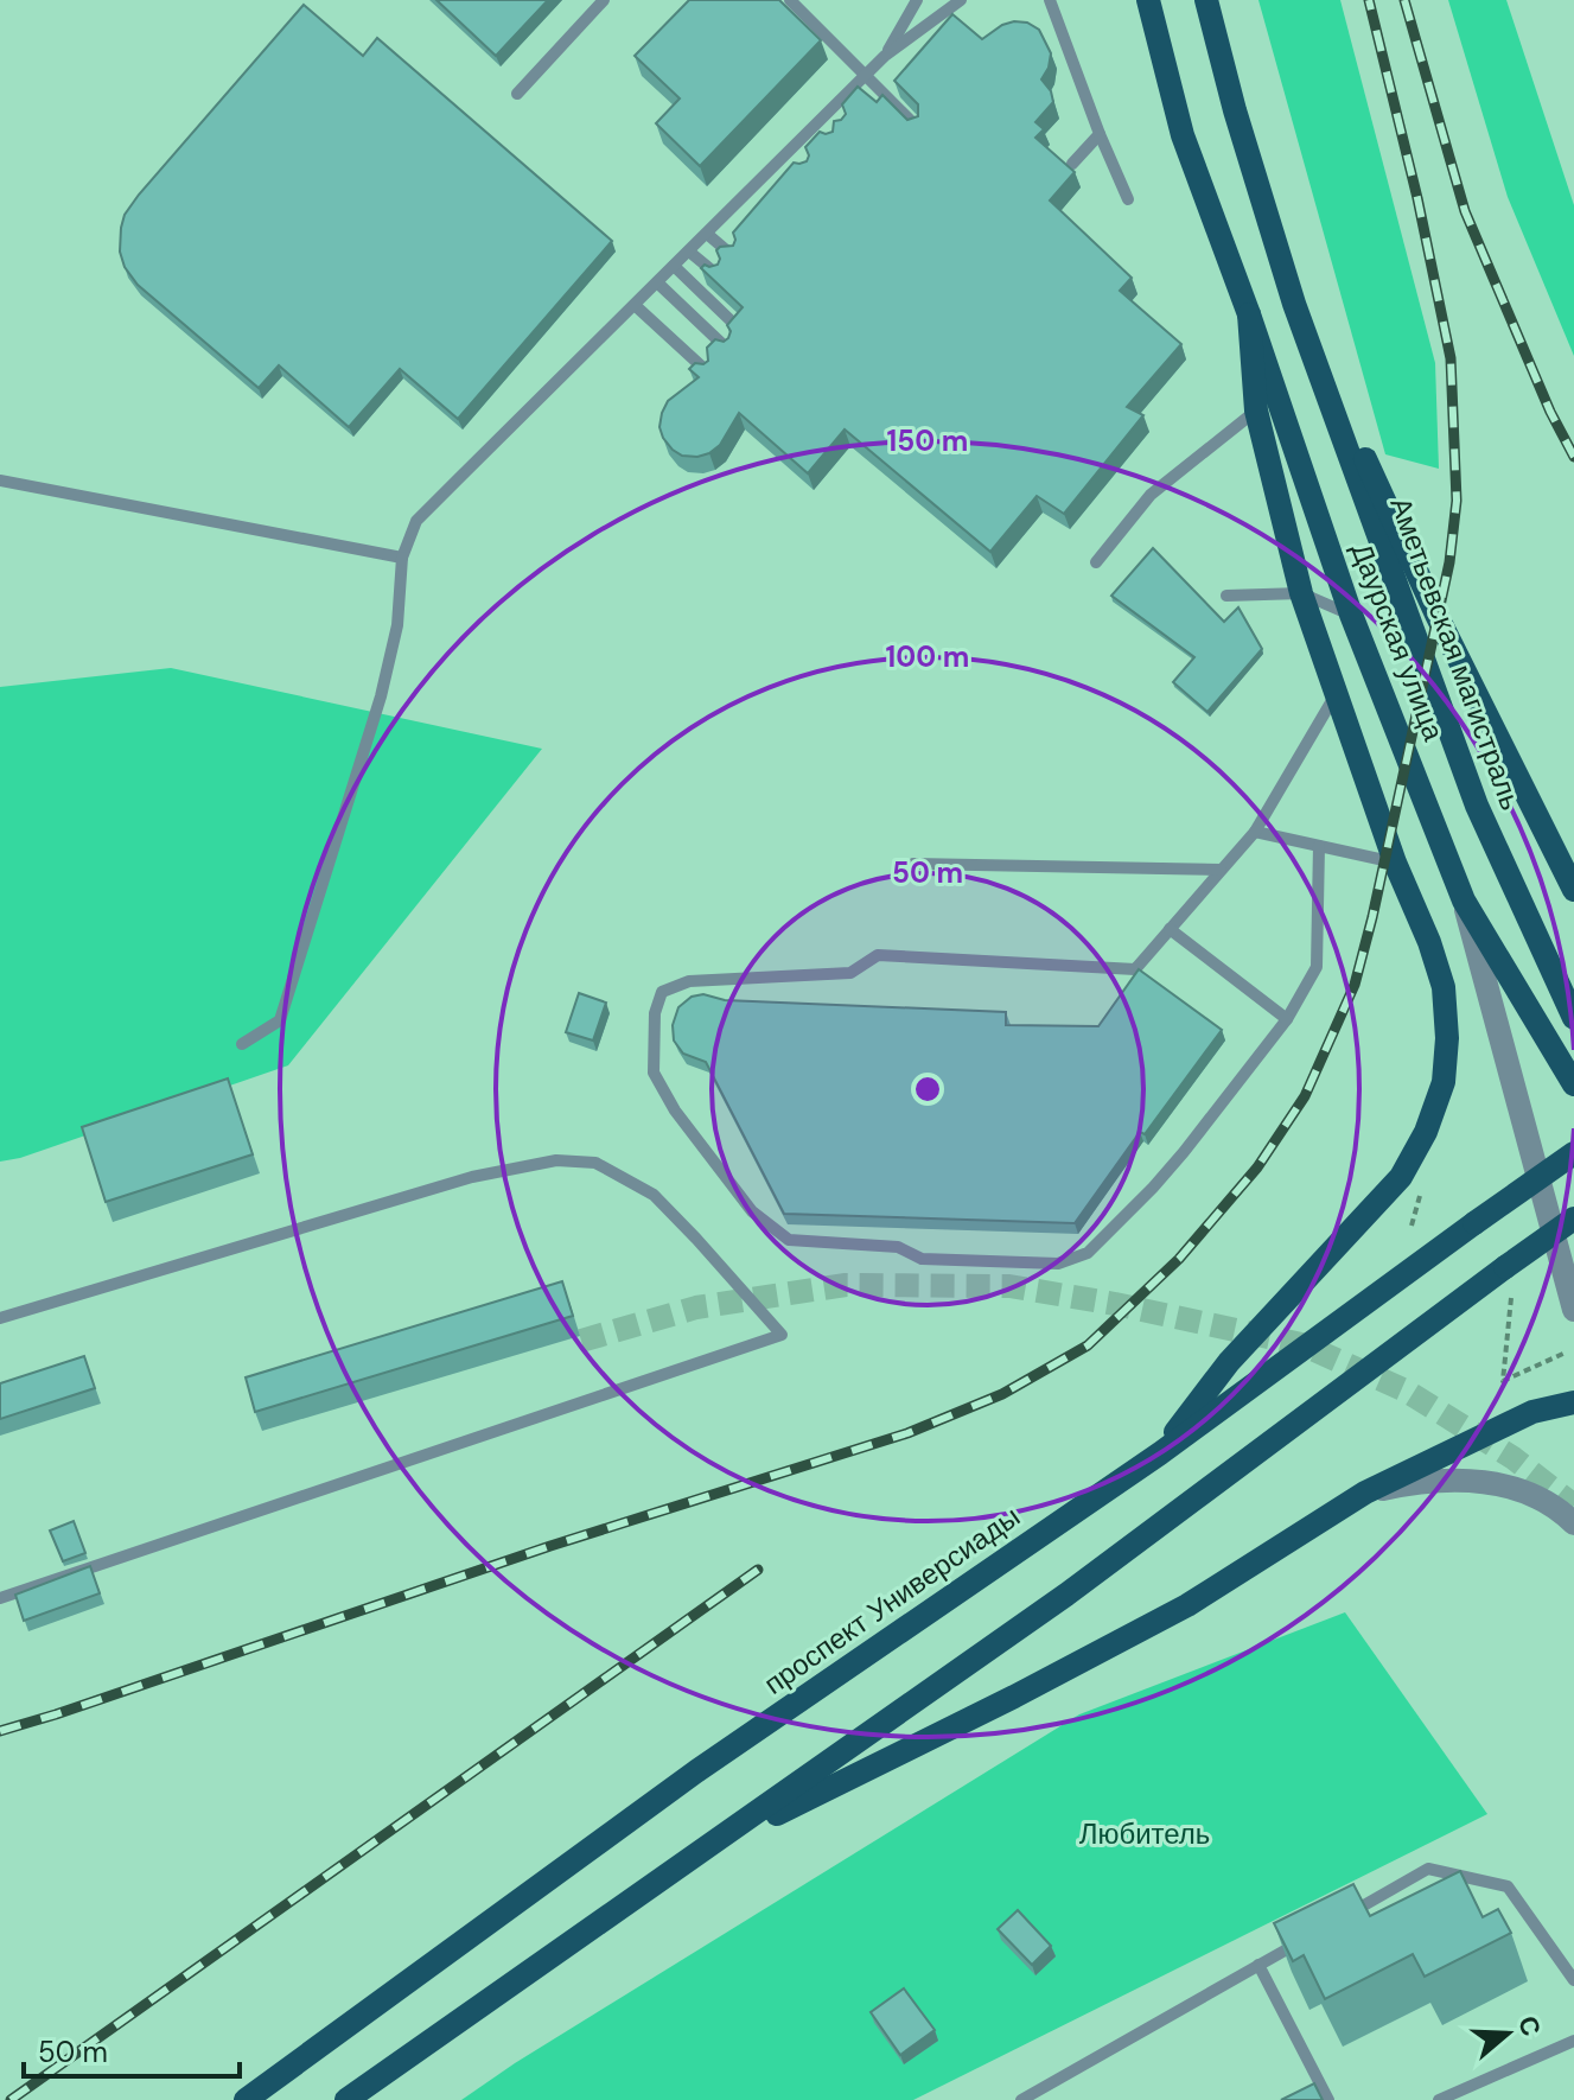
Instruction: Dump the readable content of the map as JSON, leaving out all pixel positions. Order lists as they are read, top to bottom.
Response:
{
  "streets": {
    "main road": ["Даурская улица", "Аметьевская магистраль", "проспект Универсиады"]
  },
  "parks": ["Любитель"],
  "scale_bar": "50 m",
  "north": "right",
  "rings": ["150 m", "100 m", "50 m"]
}
